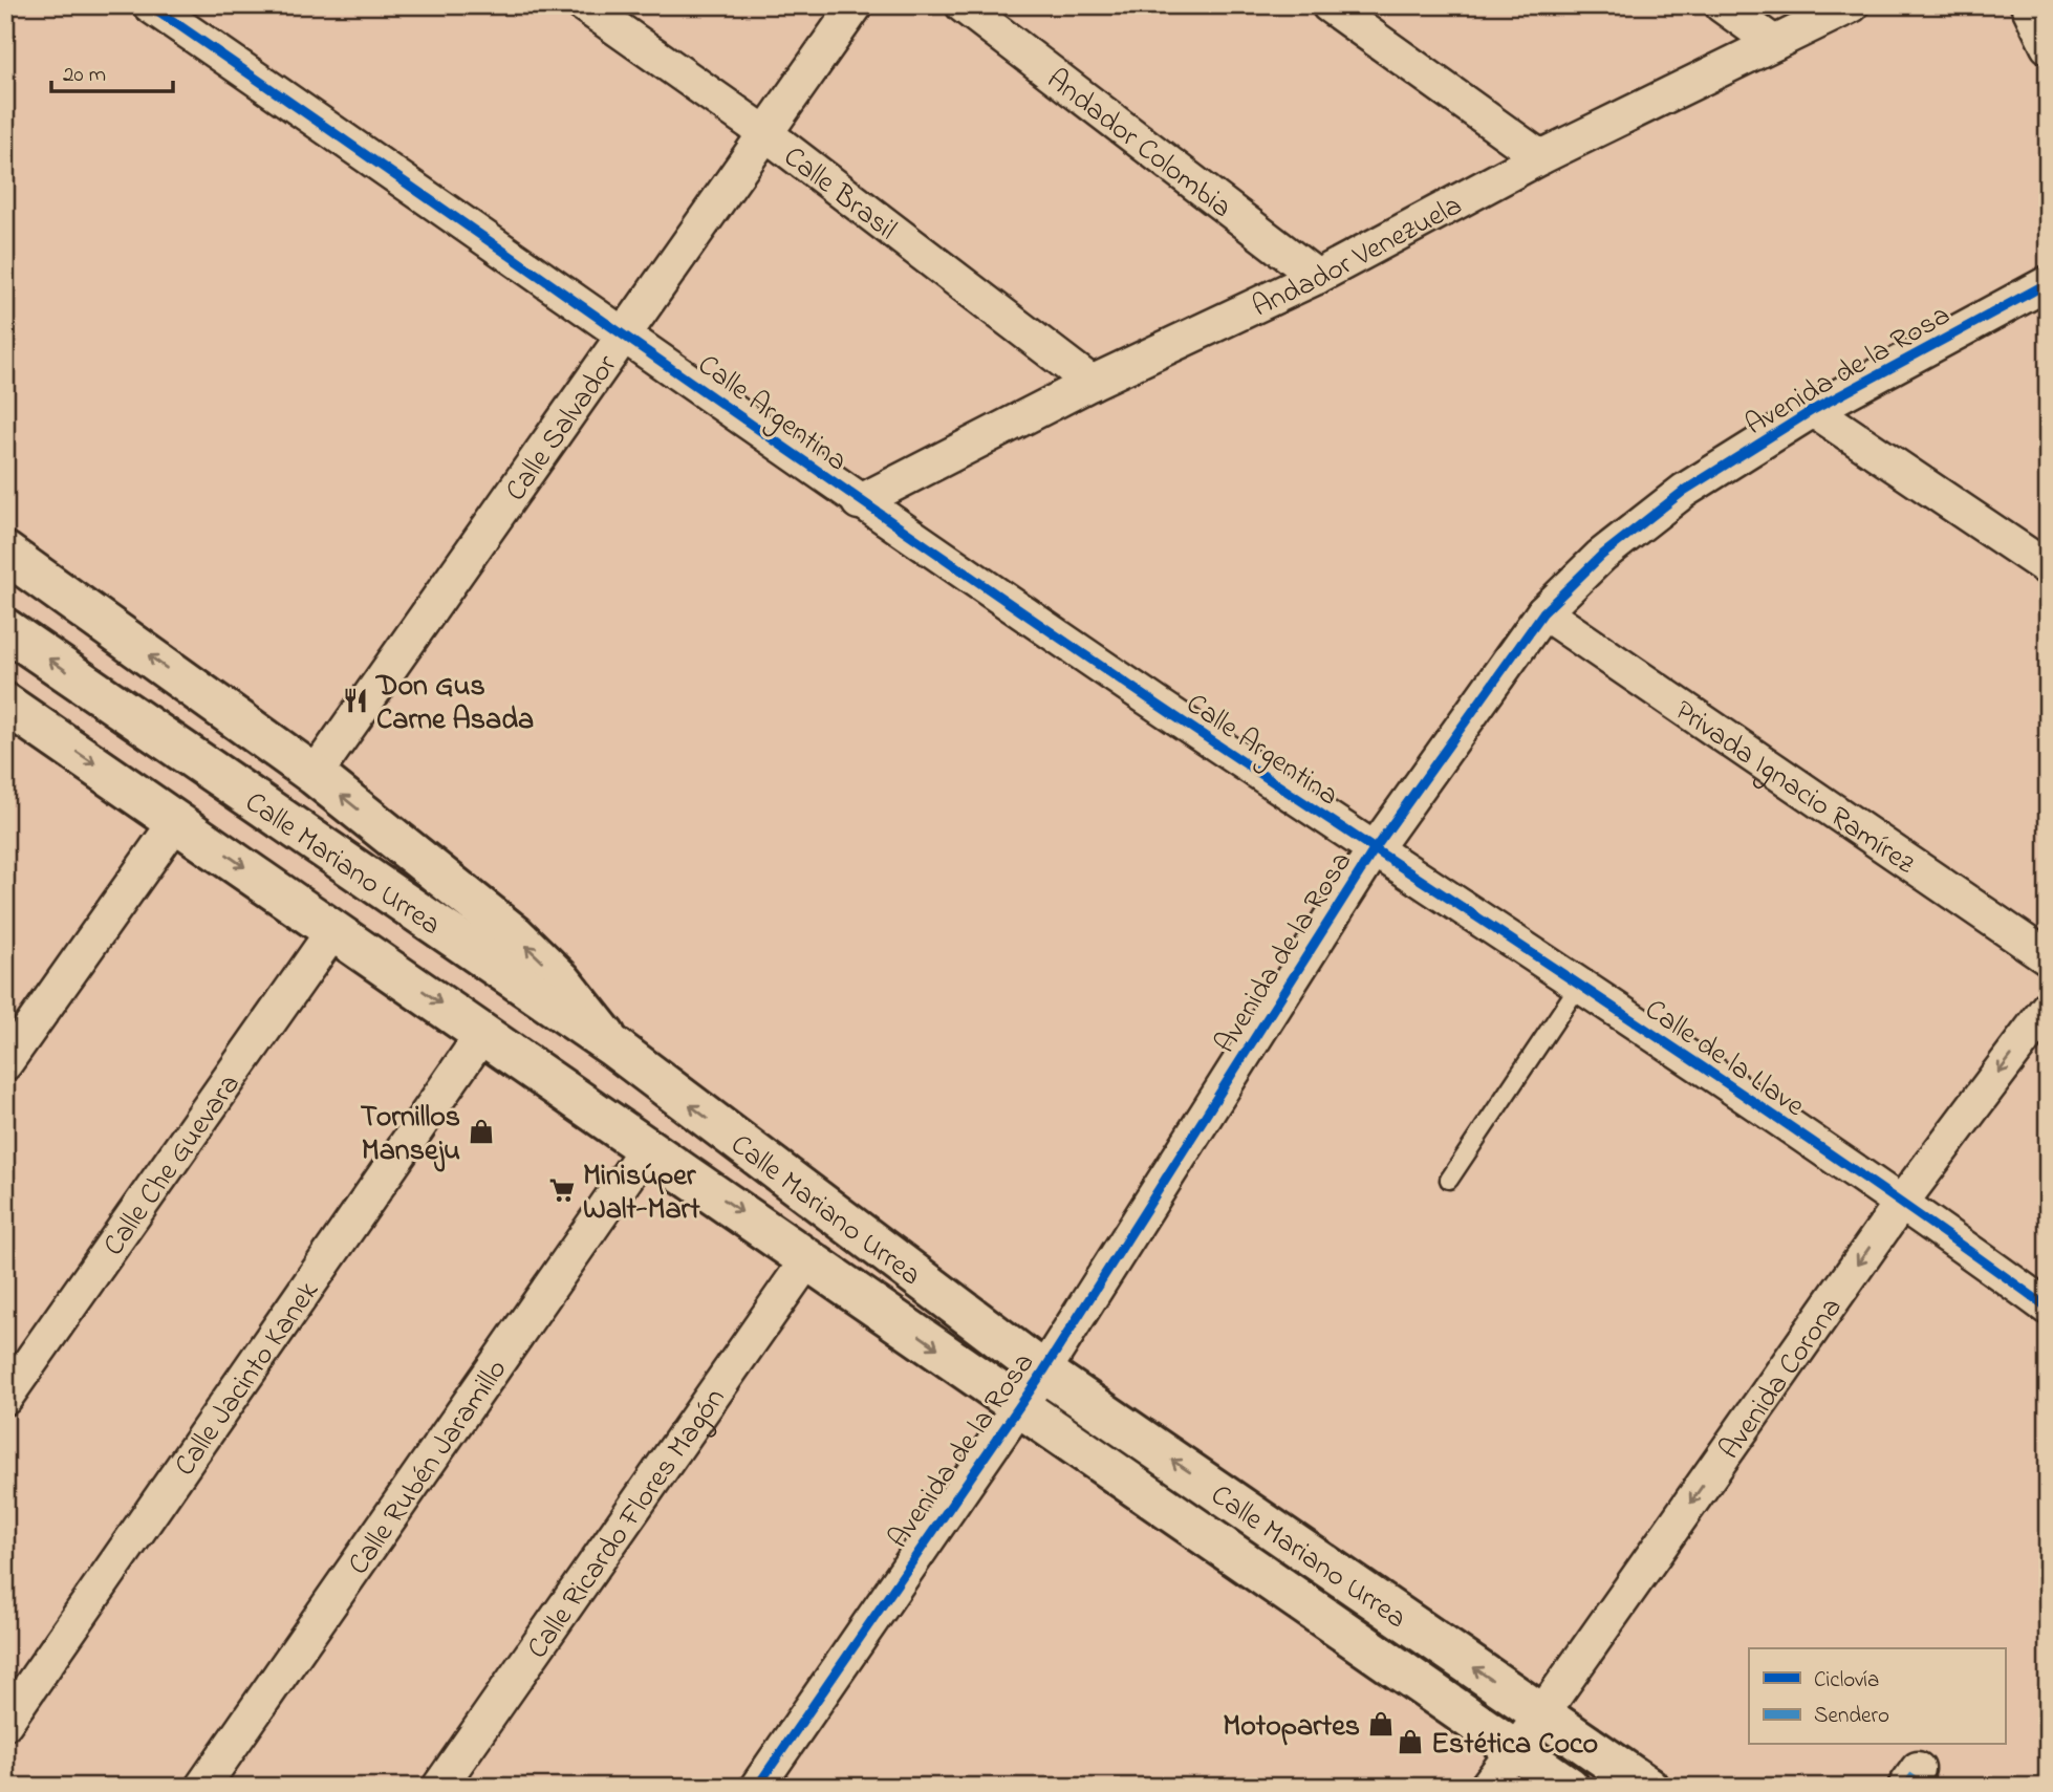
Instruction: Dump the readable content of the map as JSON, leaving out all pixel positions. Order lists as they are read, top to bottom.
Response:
{
  "streets": {
    "main road": ["Calle Mariano Urrea"],
    "street": [
      "Andador Colombia",
      "Calle Brasil",
      "Andador Venezuela",
      "Avenida de la Rosa",
      "Calle Argentina",
      "Calle Salvador",
      "Privada Ignacio Ramírez",
      "Calle de la Llave",
      "Calle Che Guevara",
      "Avenida Corona",
      "Calle Jacinto Kanek",
      "Calle Rubén Jaramillo",
      "Calle Ricardo Flores Magón"
    ]
  },
  "crossings": [
    ["Andador Colombia", "Andador Venezuela"],
    ["Calle Brasil", "Andador Venezuela"],
    ["Calle Brasil", "Calle Salvador"],
    ["Andador Venezuela", "Calle Argentina"],
    ["Avenida de la Rosa", "Calle Argentina"],
    ["Avenida de la Rosa", "Privada Ignacio Ramírez"],
    ["Avenida de la Rosa", "Calle Mariano Urrea"],
    ["Avenida de la Rosa", "Calle de la Llave"],
    ["Calle Argentina", "Calle Salvador"],
    ["Calle Argentina", "Calle de la Llave"],
    ["Calle Mariano Urrea", "Calle Che Guevara"],
    ["Calle Mariano Urrea", "Avenida Corona"],
    ["Calle Mariano Urrea", "Calle Jacinto Kanek"],
    ["Calle Mariano Urrea", "Calle Rubén Jaramillo"],
    ["Calle Mariano Urrea", "Calle Ricardo Flores Magón"],
    ["Calle de la Llave", "Avenida Corona"]
  ],
  "one_way": ["Avenida Corona"],
  "places": {
    "restaurant": ["Don Gus Carne Asada"],
    "shop": ["Tornillos Manseju", "Motopartes", "Estética Coco"],
    "supermarket": ["Minisúper Walt-Mart"]
  },
  "legend": ["Ciclovía", "Sendero"],
  "scale_bar": "20 m"
}
